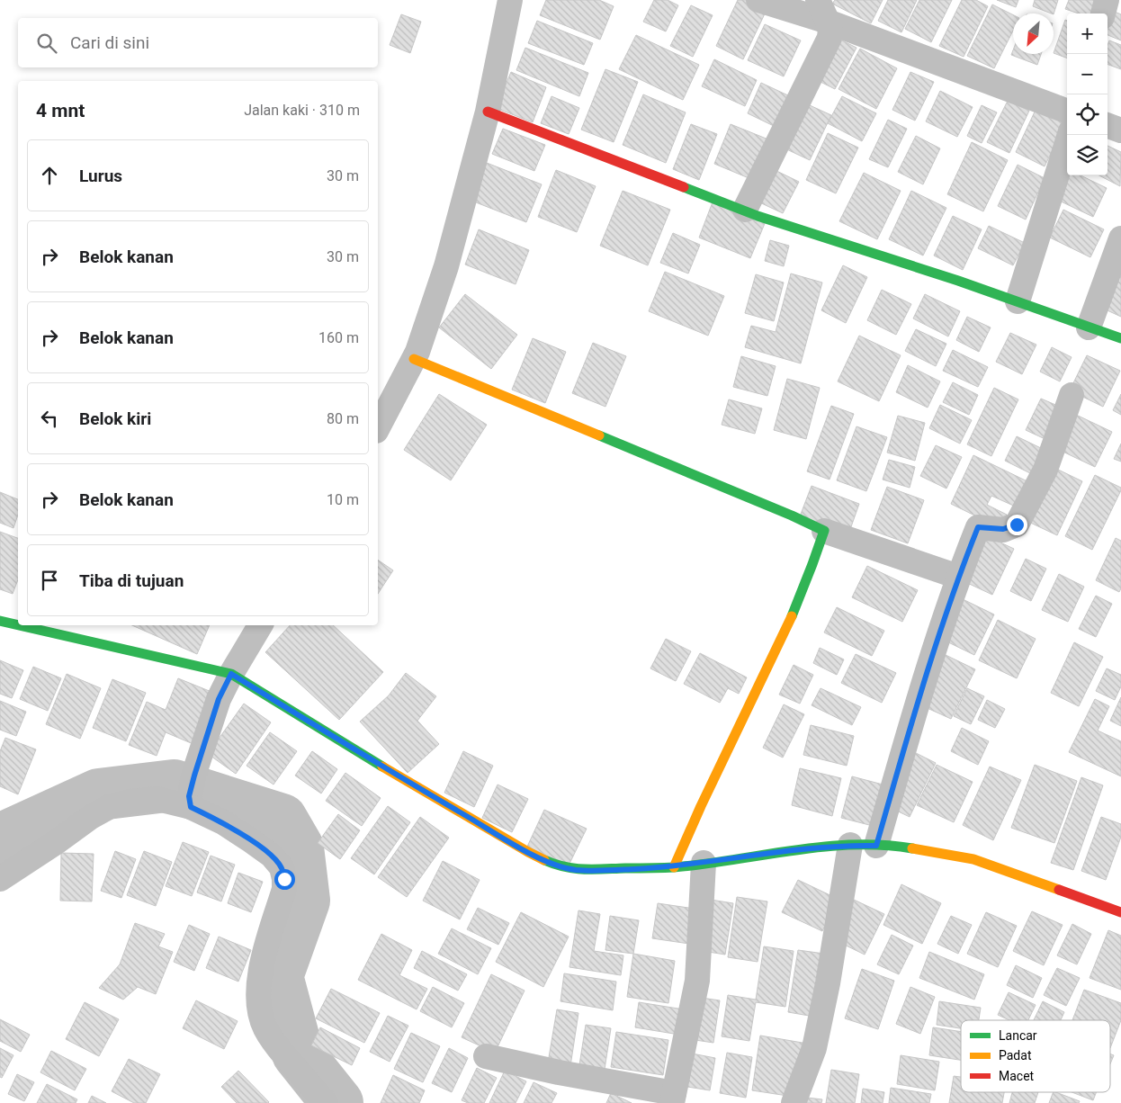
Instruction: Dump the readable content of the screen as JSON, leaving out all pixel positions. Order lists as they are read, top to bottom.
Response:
{
  "legend": ["Lancar", "Padat", "Macet"],
  "north": "bottom left",
  "page": {
    "map_buttons": ["+", "−"],
    "search": "Cari di sini",
    "heading": ["4 mnt", "Jalan kaki · 310 m"],
    "list": [
      ["Lurus", "30 m"],
      ["Belok kanan", "30 m"],
      ["Belok kanan", "160 m"],
      ["Belok kiri", "80 m"],
      ["Belok kanan", "10 m"],
      "Tiba di tujuan"
    ]
  }
}
